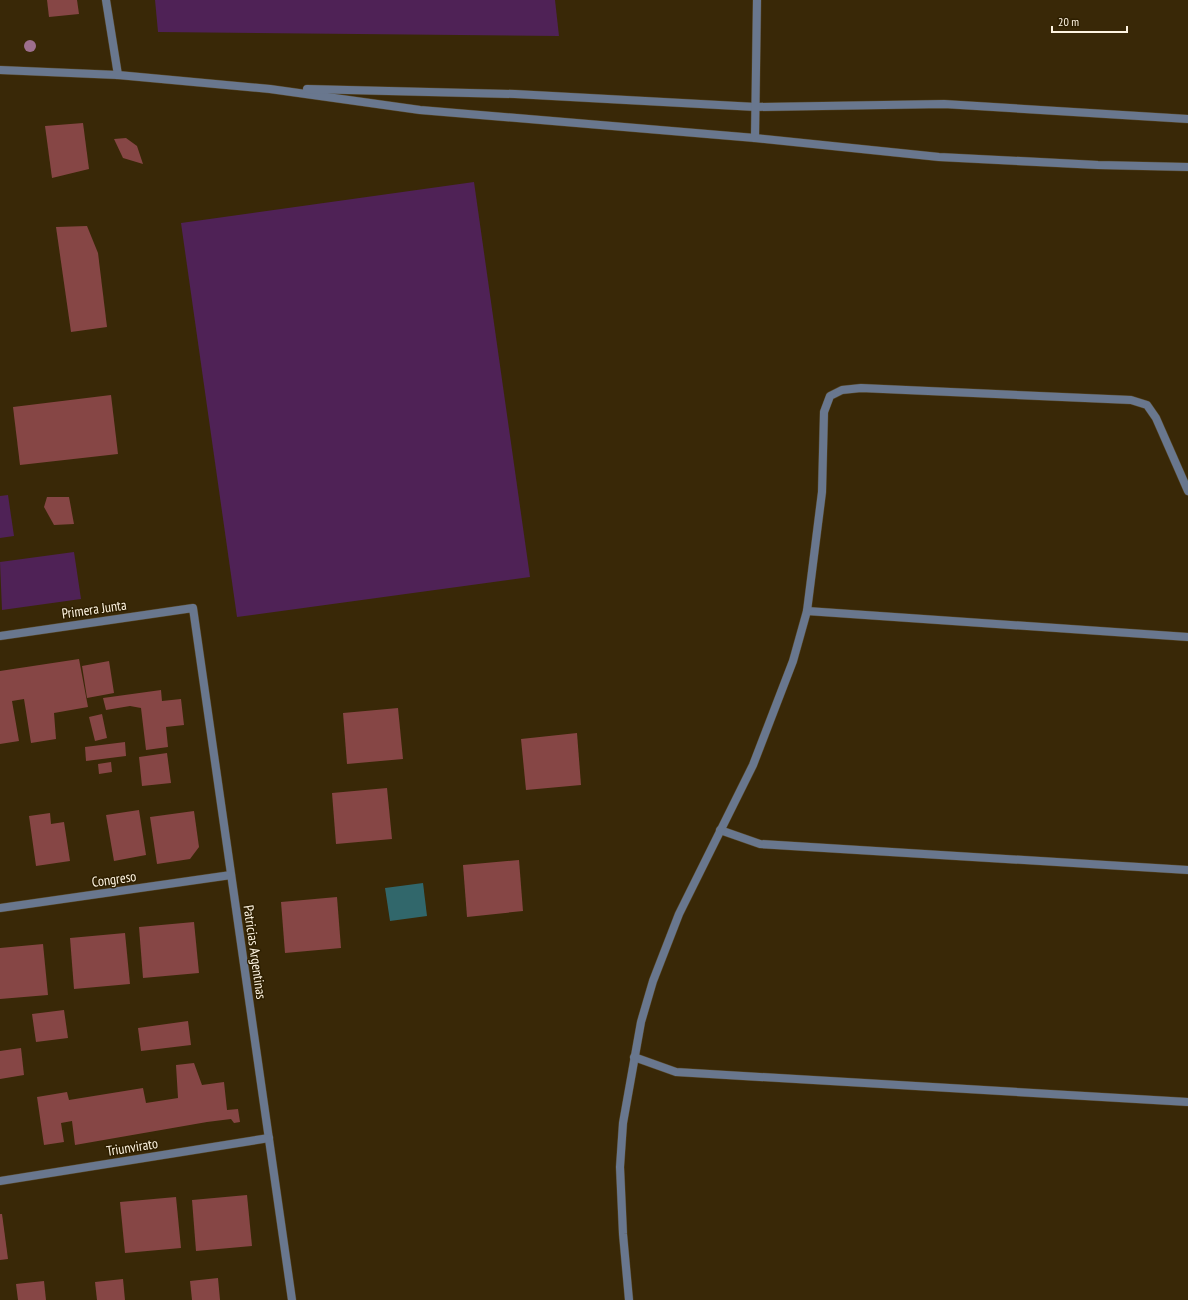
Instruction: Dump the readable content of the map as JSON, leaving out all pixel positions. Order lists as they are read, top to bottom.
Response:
{
  "streets": {
    "street": [
      "Primera Junta",
      "Congreso",
      "Patricias Argentinas",
      "Triunvirato"
    ]
  },
  "crossings": [
    ["Primera Junta", "Patricias Argentinas"],
    ["Congreso", "Patricias Argentinas"],
    ["Patricias Argentinas", "Triunvirato"]
  ],
  "scale_bar": "20 m"
}
